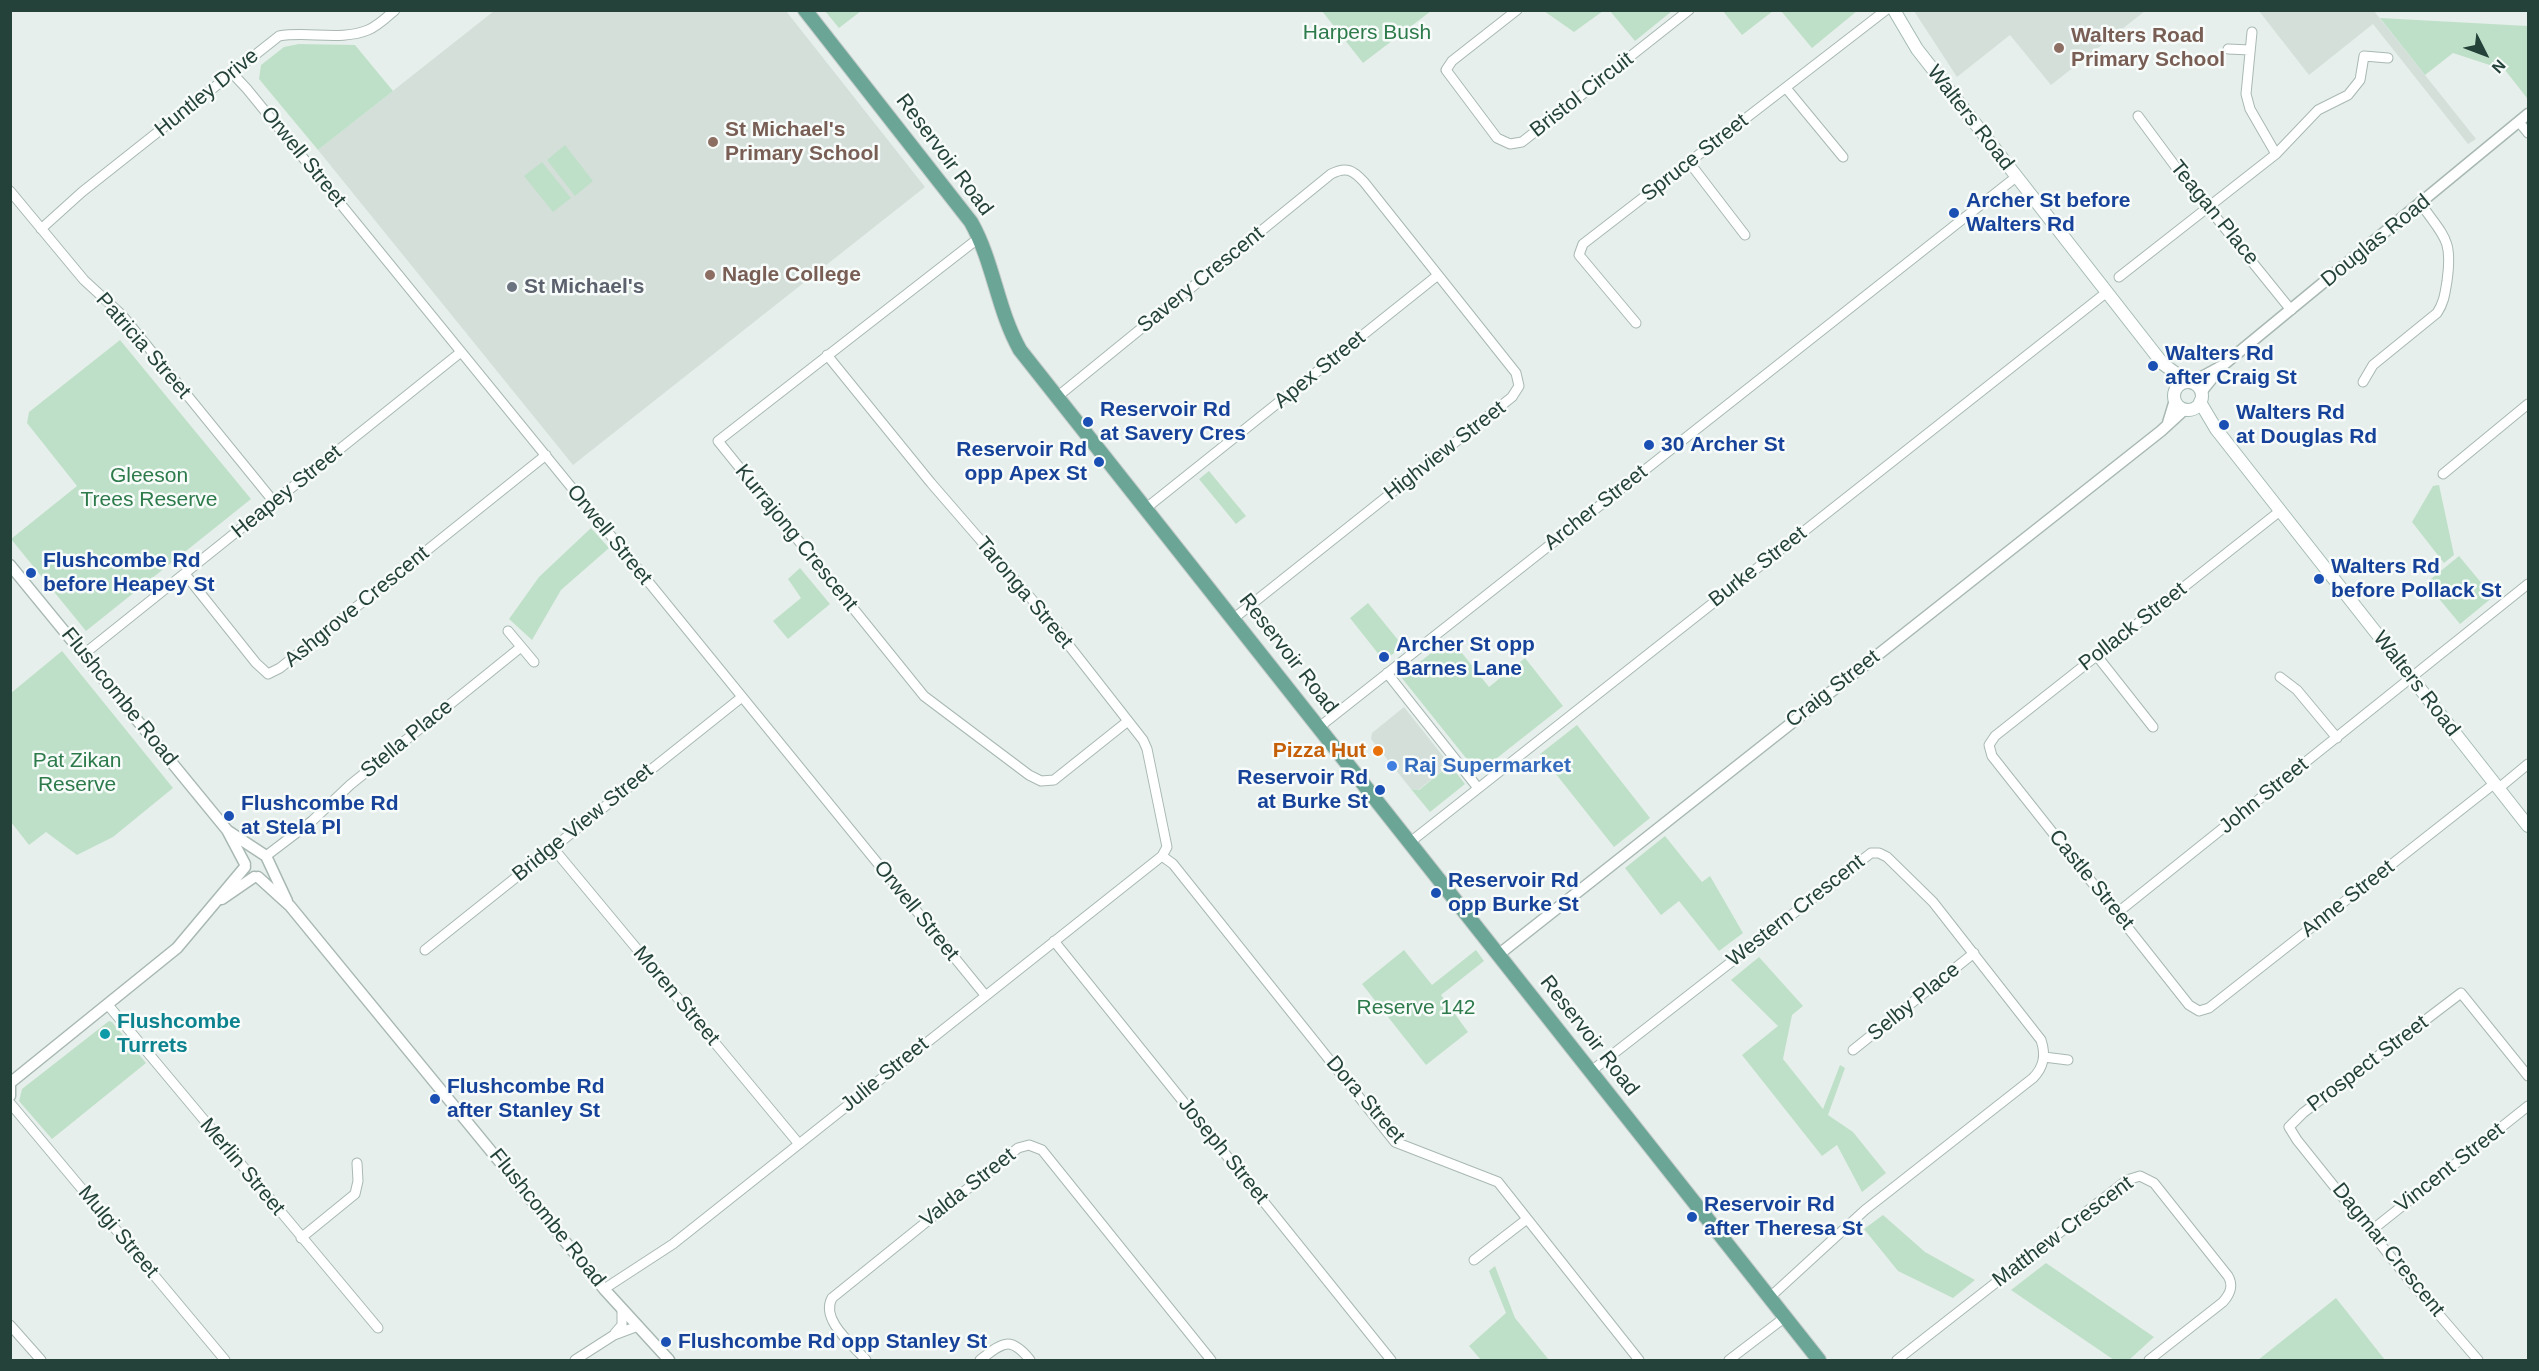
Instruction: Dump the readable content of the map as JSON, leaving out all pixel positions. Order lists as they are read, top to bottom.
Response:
{
  "streets": {
    "main road": ["Walters Road", "Reservoir Road"],
    "street": [
      "Huntley Drive",
      "Bristol Circuit",
      "Orwell Street",
      "Spruce Street",
      "Teagan Place",
      "Douglas Road",
      "Savery Crescent",
      "Patricia Street",
      "Apex Street",
      "Highview Street",
      "Heapey Street",
      "Archer Street",
      "Kurrajong Crescent",
      "Burke Street",
      "Taronga Street",
      "Ashgrove Crescent",
      "Pollack Street",
      "Craig Street",
      "Flushcombe Road",
      "Stella Place",
      "John Street",
      "Bridge View Street",
      "Castle Street",
      "Anne Street",
      "Western Crescent",
      "Moren Street",
      "Selby Place",
      "Prospect Street",
      "Julie Street",
      "Dora Street",
      "Joseph Street",
      "Merlin Street",
      "Vincent Street",
      "Valda Street",
      "Mulgi Street",
      "Matthew Crescent",
      "Dagmar Crescent"
    ]
  },
  "crossings": [
    ["Huntley Drive", "Orwell Street"],
    ["Huntley Drive", "Patricia Street"],
    ["Walters Road", "Douglas Road"],
    ["Walters Road", "Archer Street"],
    ["Walters Road", "Burke Street"],
    ["Walters Road", "Pollack Street"],
    ["Walters Road", "Craig Street"],
    ["Walters Road", "John Street"],
    ["Walters Road", "Anne Street"],
    ["Reservoir Road", "Savery Crescent"],
    ["Reservoir Road", "Apex Street"],
    ["Reservoir Road", "Highview Street"],
    ["Reservoir Road", "Archer Street"],
    ["Reservoir Road", "Kurrajong Crescent"],
    ["Reservoir Road", "Burke Street"],
    ["Reservoir Road", "Craig Street"],
    ["Reservoir Road", "Western Crescent"],
    ["Orwell Street", "Heapey Street"],
    ["Orwell Street", "Ashgrove Crescent"],
    ["Orwell Street", "Bridge View Street"],
    ["Orwell Street", "Julie Street"],
    ["Teagan Place", "Douglas Road"],
    ["Douglas Road", "Craig Street"],
    ["Savery Crescent", "Highview Street"],
    ["Patricia Street", "Heapey Street"],
    ["Apex Street", "Highview Street"],
    ["Heapey Street", "Ashgrove Crescent"],
    ["Heapey Street", "Flushcombe Road"],
    ["Kurrajong Crescent", "Taronga Street"],
    ["Taronga Street", "Julie Street"],
    ["Taronga Street", "Dora Street"],
    ["Pollack Street", "Castle Street"],
    ["Flushcombe Road", "Stella Place"],
    ["Flushcombe Road", "Julie Street"],
    ["John Street", "Castle Street"],
    ["Bridge View Street", "Moren Street"],
    ["Castle Street", "Anne Street"],
    ["Western Crescent", "Selby Place"],
    ["Moren Street", "Julie Street"],
    ["Prospect Street", "Dagmar Crescent"],
    ["Julie Street", "Dora Street"],
    ["Julie Street", "Joseph Street"],
    ["Vincent Street", "Dagmar Crescent"]
  ],
  "parks": [
    "Harpers Bush",
    "Gleeson Trees Reserve",
    "Pat Zikan Reserve",
    "Reserve 142"
  ],
  "places": [
    "Walters Road Primary School",
    "St Michael's Primary School",
    "Archer St before Walters Rd",
    "Nagle College",
    "St Michael's",
    "Walters Rd after Craig St",
    "Reservoir Rd at Savery Cres",
    "Walters Rd at Douglas Rd",
    "30 Archer St",
    "Reservoir Rd opp Apex St",
    "Flushcombe Rd before Heapey St",
    "Walters Rd before Pollack St",
    "Archer St opp Barnes Lane",
    "Pizza Hut",
    "Raj Supermarket",
    "Reservoir Rd at Burke St",
    "Flushcombe Rd at Stela Pl",
    "Reservoir Rd opp Burke St",
    "Flushcombe Turrets",
    "Flushcombe Rd after Stanley St",
    "Reservoir Rd after Theresa St",
    "Flushcombe Rd opp Stanley St"
  ],
  "north": "bottom right"
}
